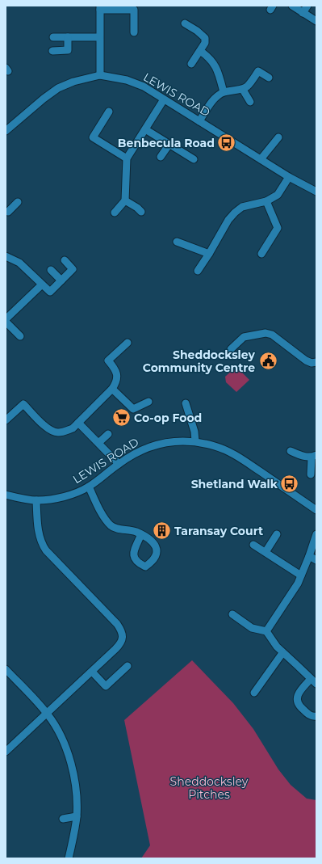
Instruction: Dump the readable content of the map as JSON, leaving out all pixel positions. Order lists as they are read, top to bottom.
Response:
{
  "streets": {
    "street": ["LEWIS ROAD"]
  },
  "parks": ["Sheddocksley Pitches"],
  "places": {
    "bus stop": ["Benbecula Road", "Shetland Walk"],
    "public building": ["Sheddocksley Community Centre"],
    "supermarket": ["Co-op Food"],
    "building": ["Taransay Court"]
  }
}
